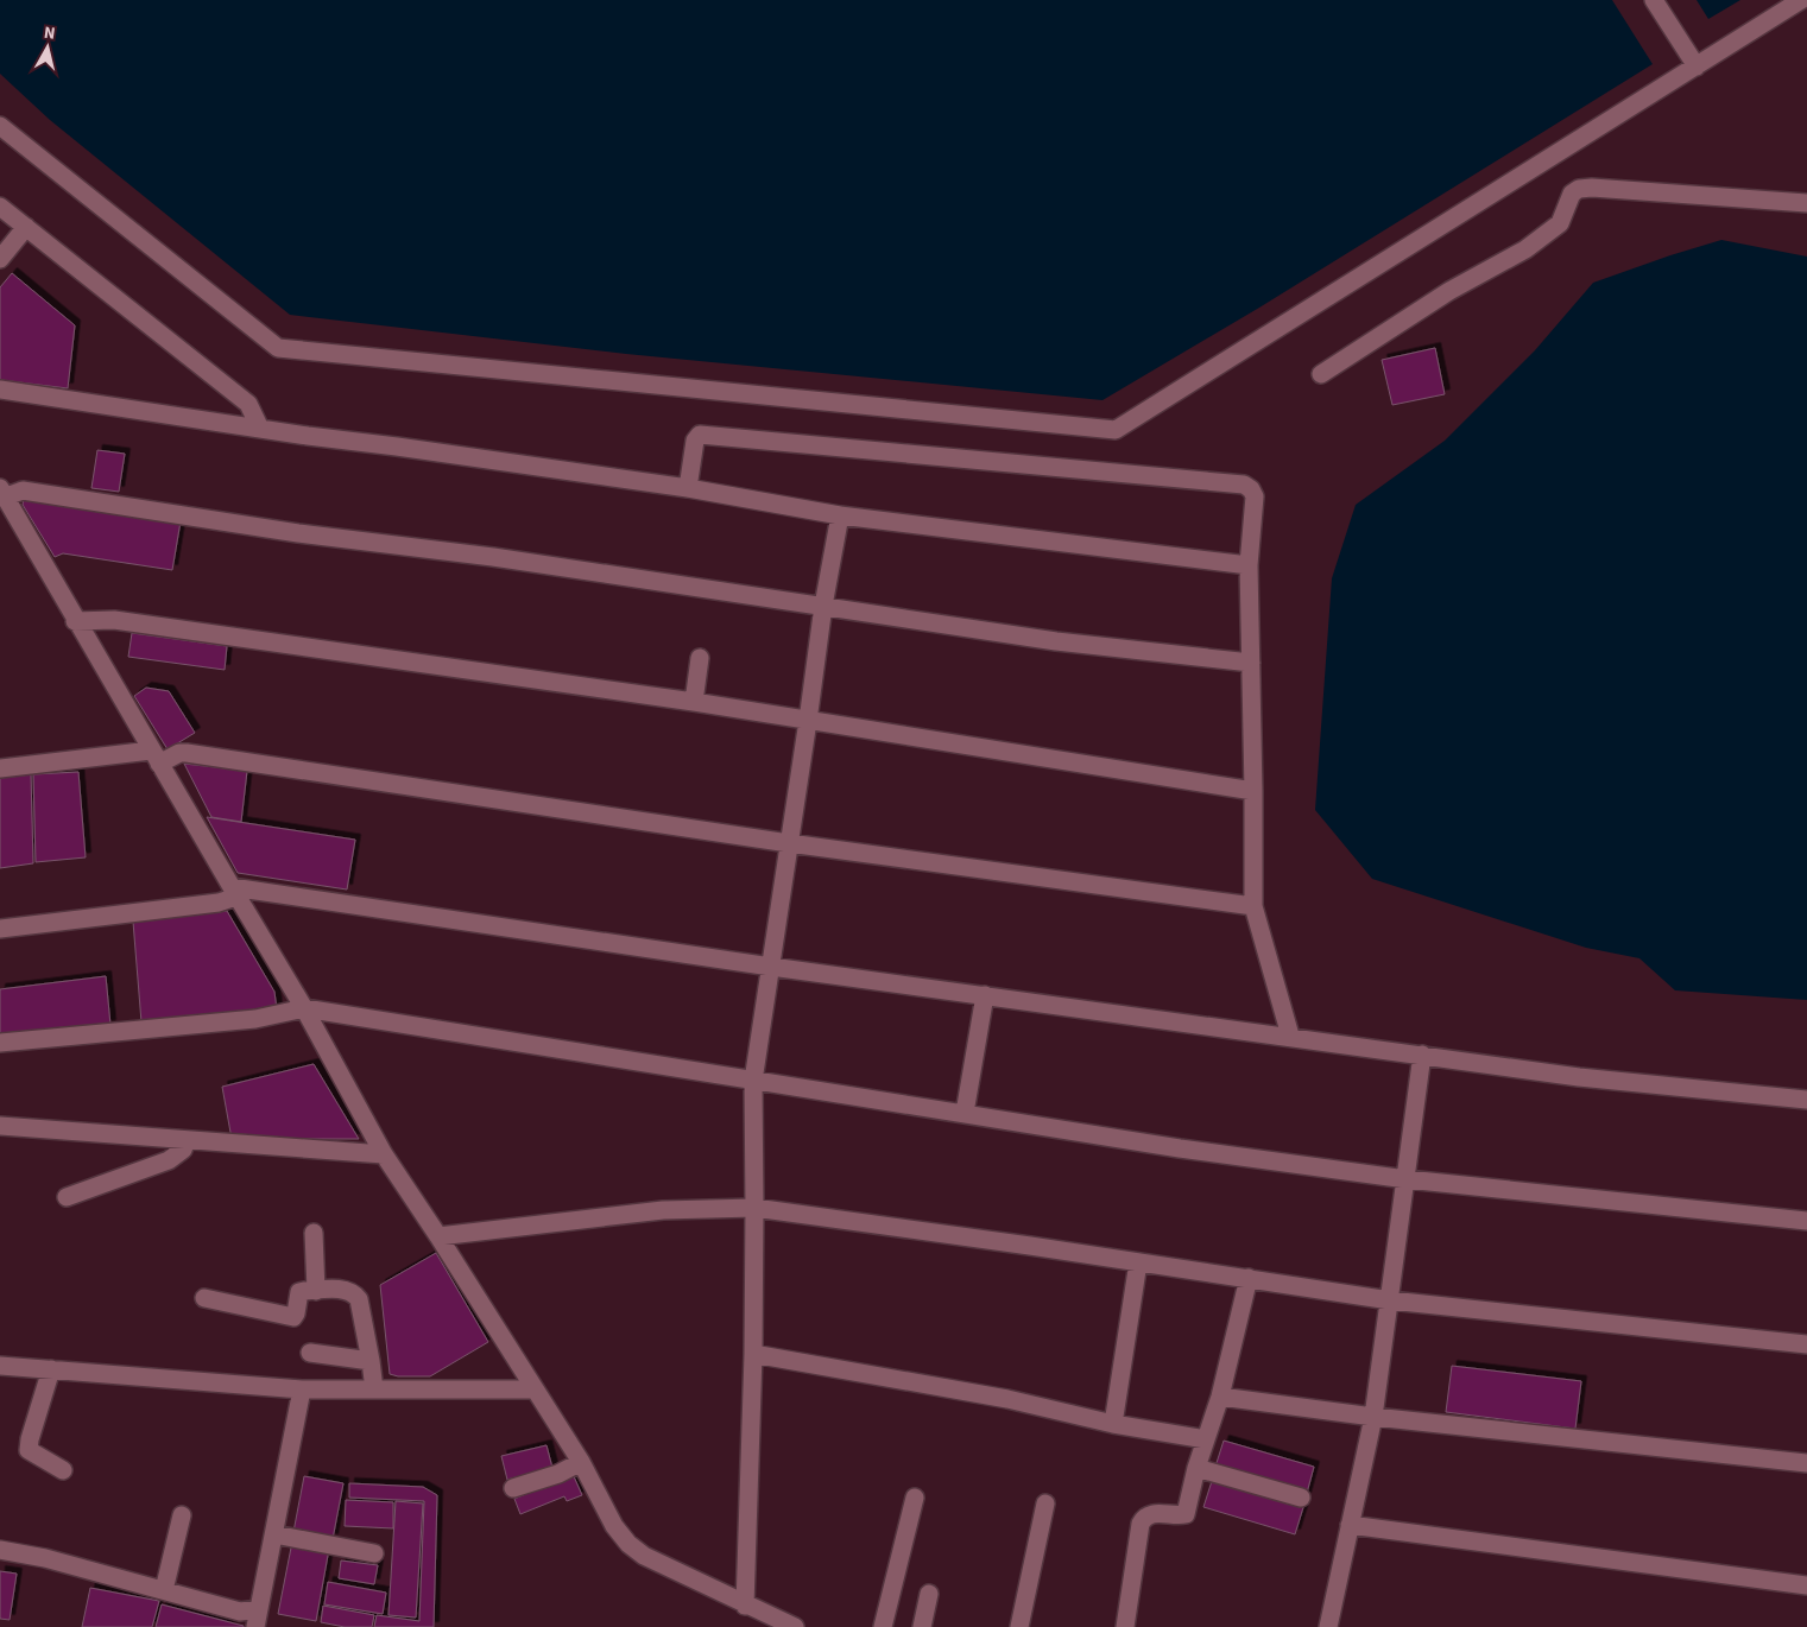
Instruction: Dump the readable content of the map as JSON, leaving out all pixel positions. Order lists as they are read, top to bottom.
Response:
{
  "north": "top"
}
